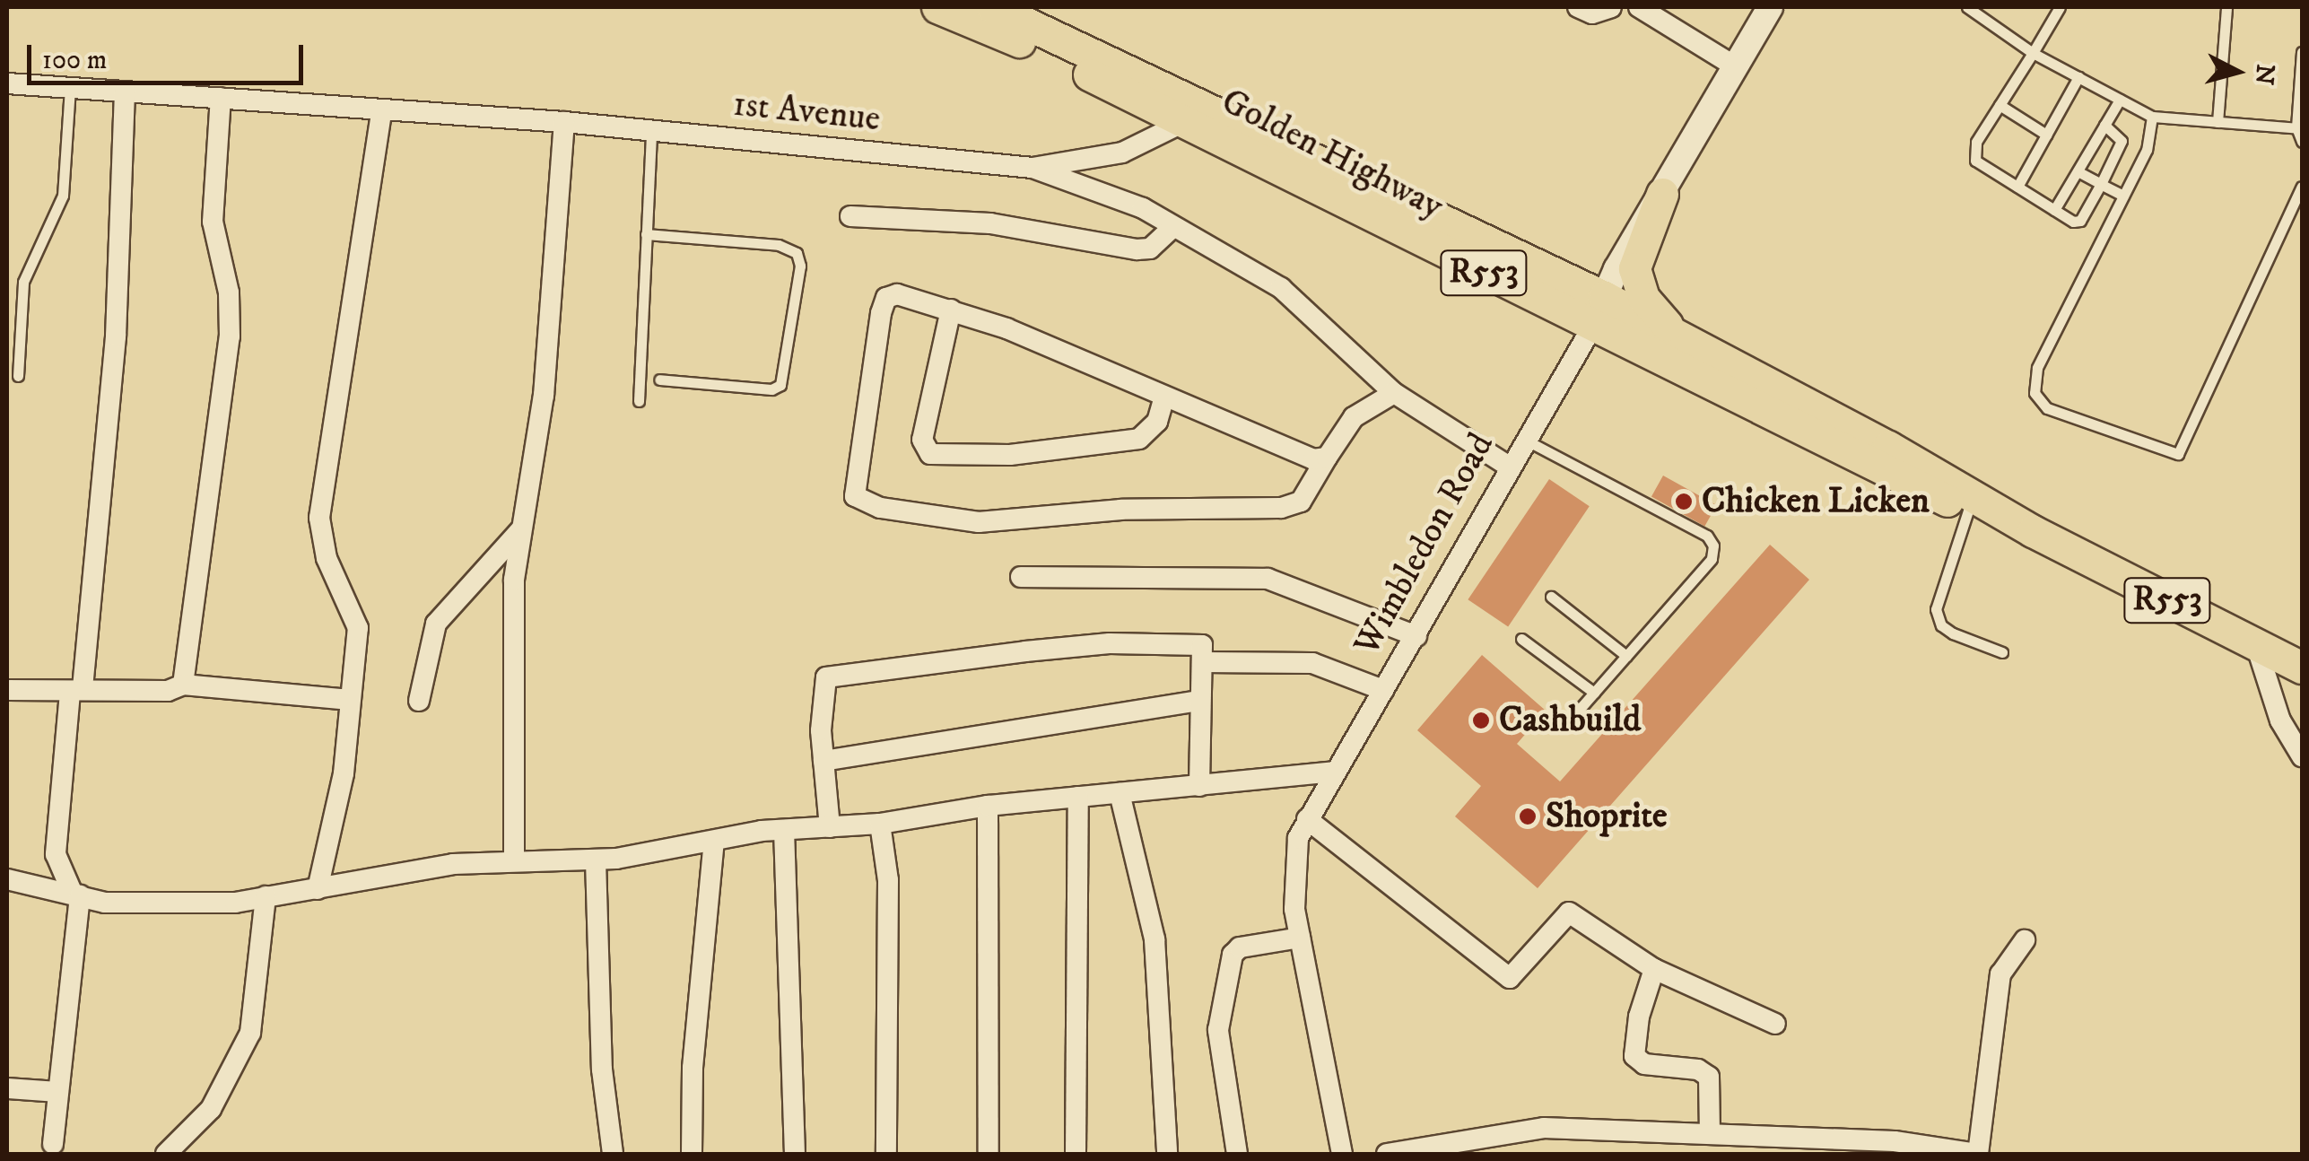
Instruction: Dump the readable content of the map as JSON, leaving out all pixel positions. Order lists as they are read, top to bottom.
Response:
{
  "streets": {
    "main road": ["Golden Highway", "R553"],
    "street": ["1st Avenue", "Wimbledon Road"]
  },
  "crossings": [
    ["1st Avenue", "Wimbledon Road"],
    ["Golden Highway", "Wimbledon Road"]
  ],
  "places": ["Chicken Licken", "Cashbuild", "Shoprite"],
  "scale_bar": "100 m",
  "north": "right"
}
